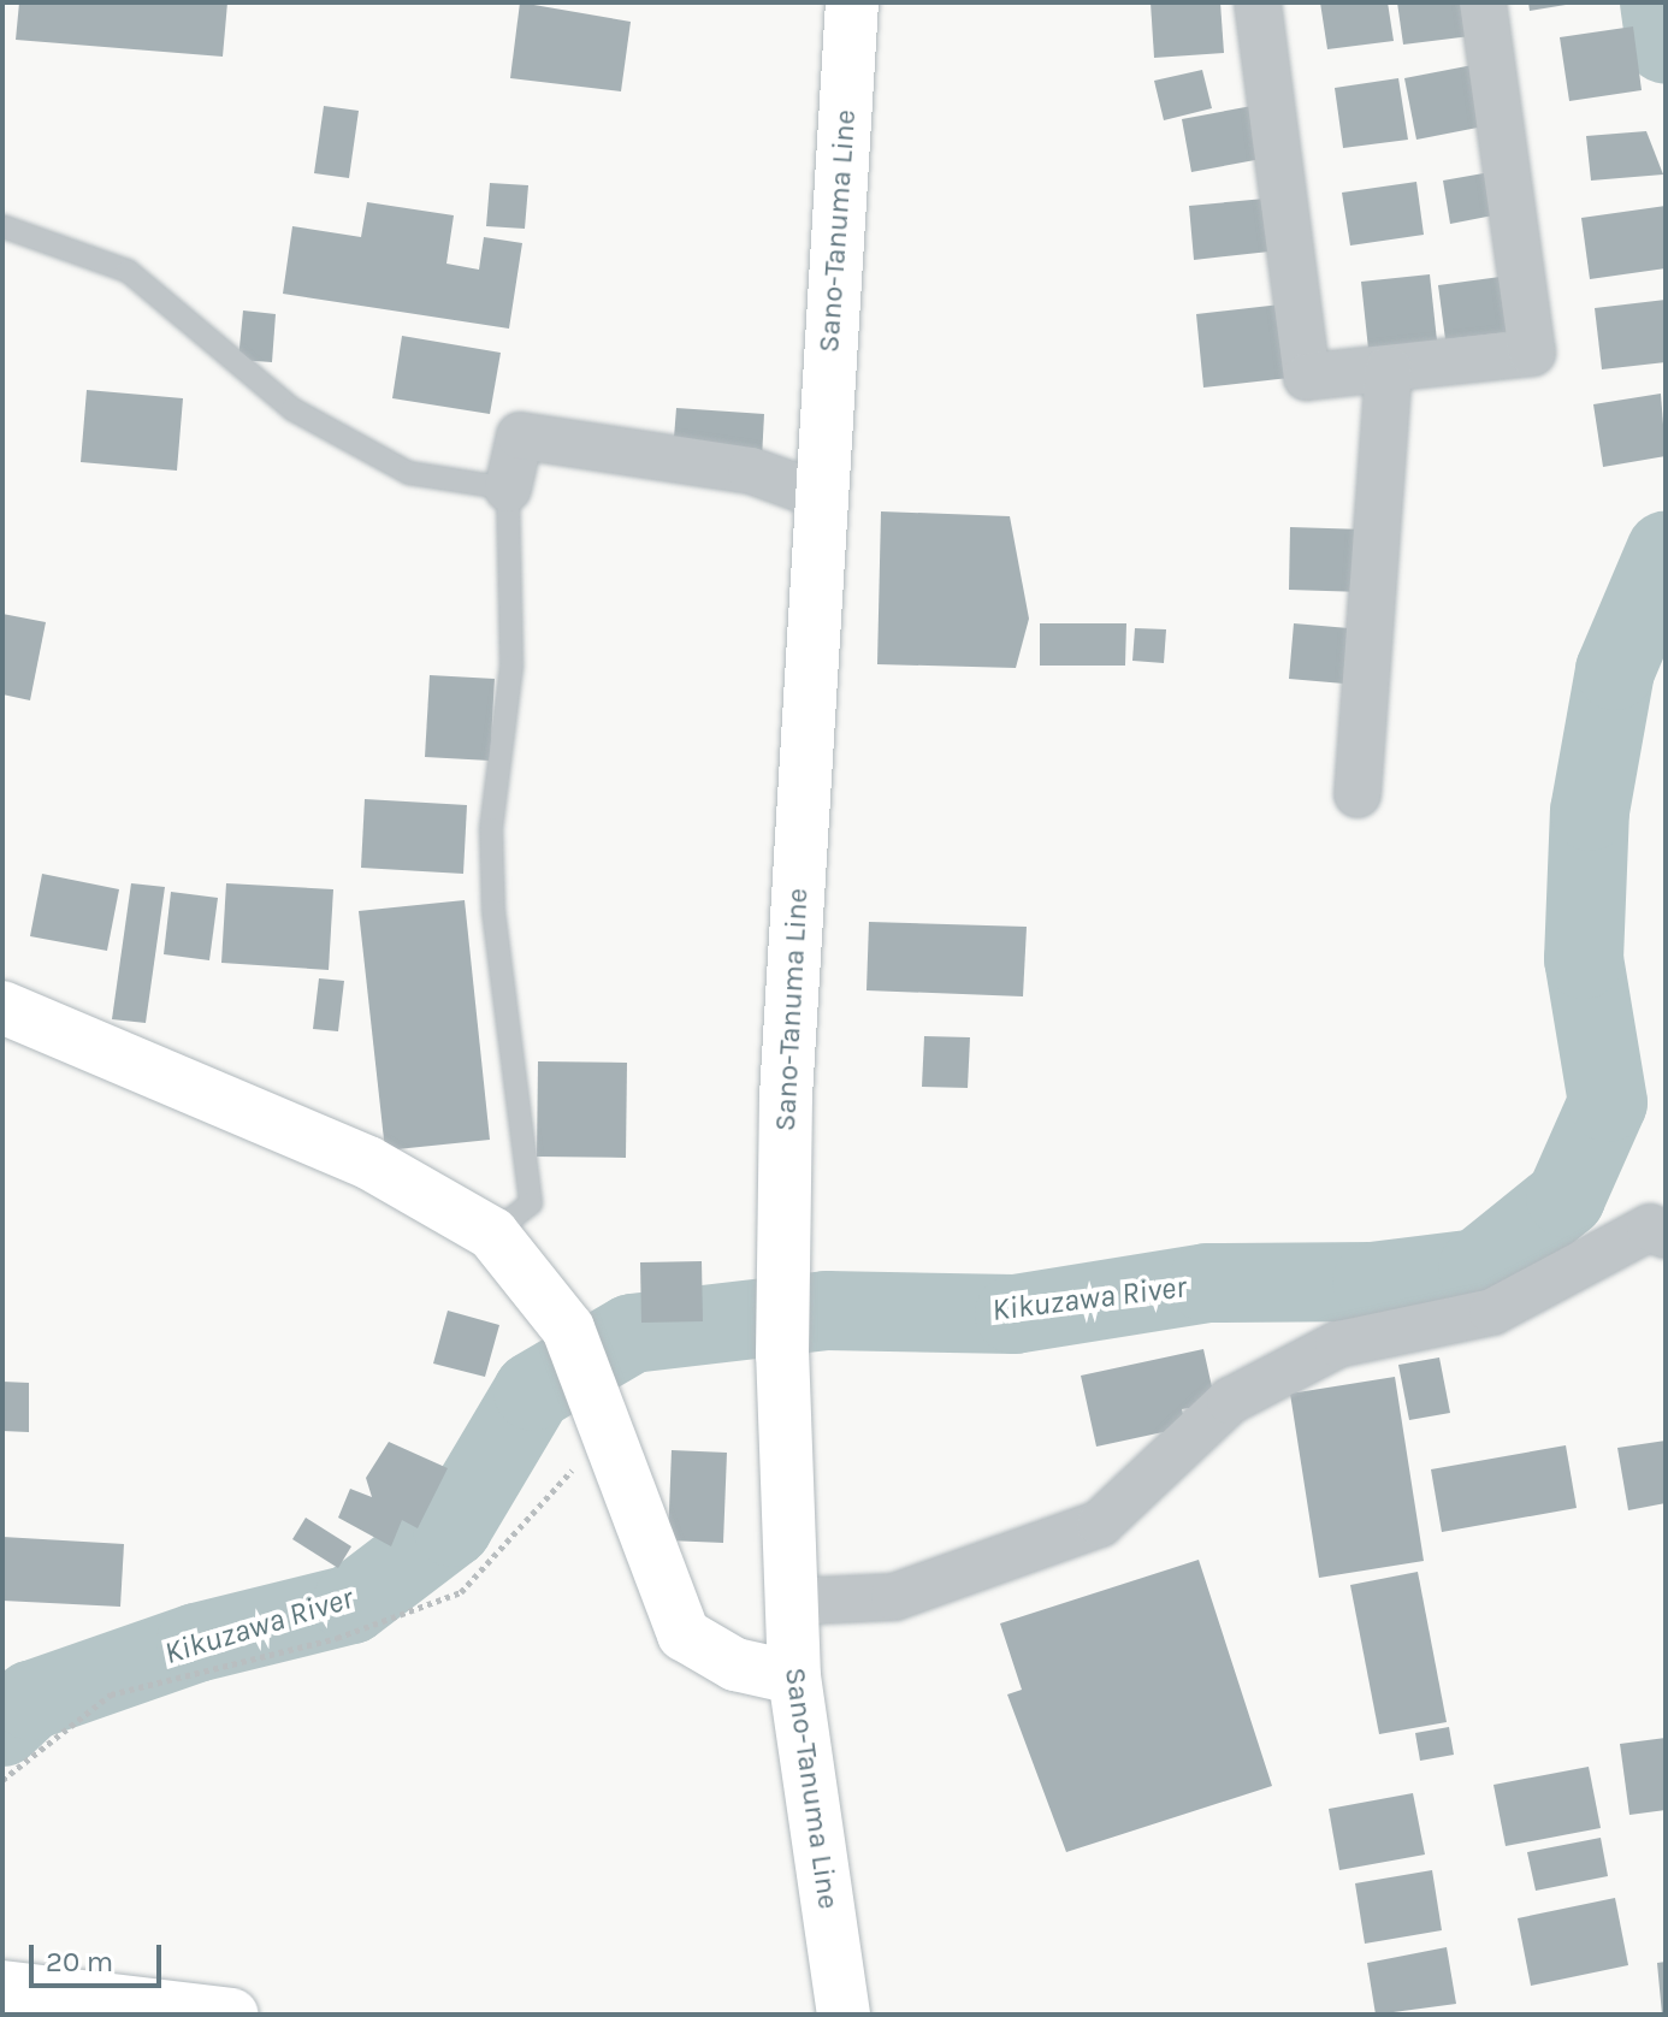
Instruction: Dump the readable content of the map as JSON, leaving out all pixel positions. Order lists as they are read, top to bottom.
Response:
{
  "streets": {
    "main road": ["Sano-Tanuma Line"]
  },
  "water": ["Kikuzawa River"],
  "scale_bar": "20 m"
}
